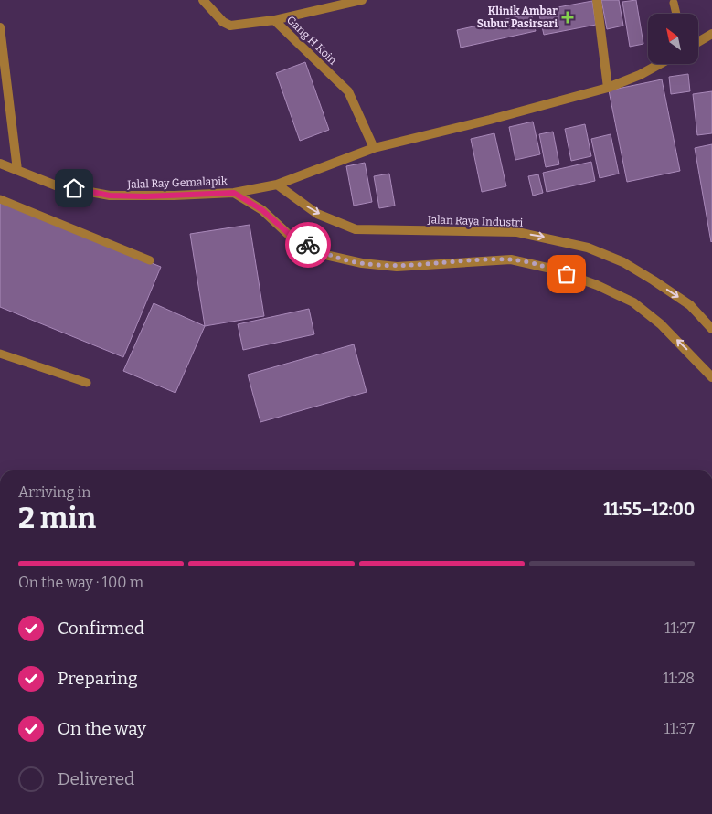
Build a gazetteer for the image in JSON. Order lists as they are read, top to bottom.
{
  "streets": {
    "street": ["Gang H Koin", "Jalal Ray Gemalapik", "Jalan Raya Industri"]
  },
  "crossings": [
    ["Gang H Koin", "Jalal Ray Gemalapik"],
    ["Jalal Ray Gemalapik", "Jalan Raya Industri"]
  ],
  "places": {
    "health": ["Klinik Ambar Subur Pasirsari"]
  },
  "north": "top left",
  "page": {
    "heading": ["2 min", "Arriving in", "11:55–12:00"],
    "bar": "On the way · 100 m",
    "list": [
      ["Confirmed", "11:27"],
      ["Preparing", "11:28"],
      ["On the way", "11:37"],
      "Delivered"
    ]
  }
}
